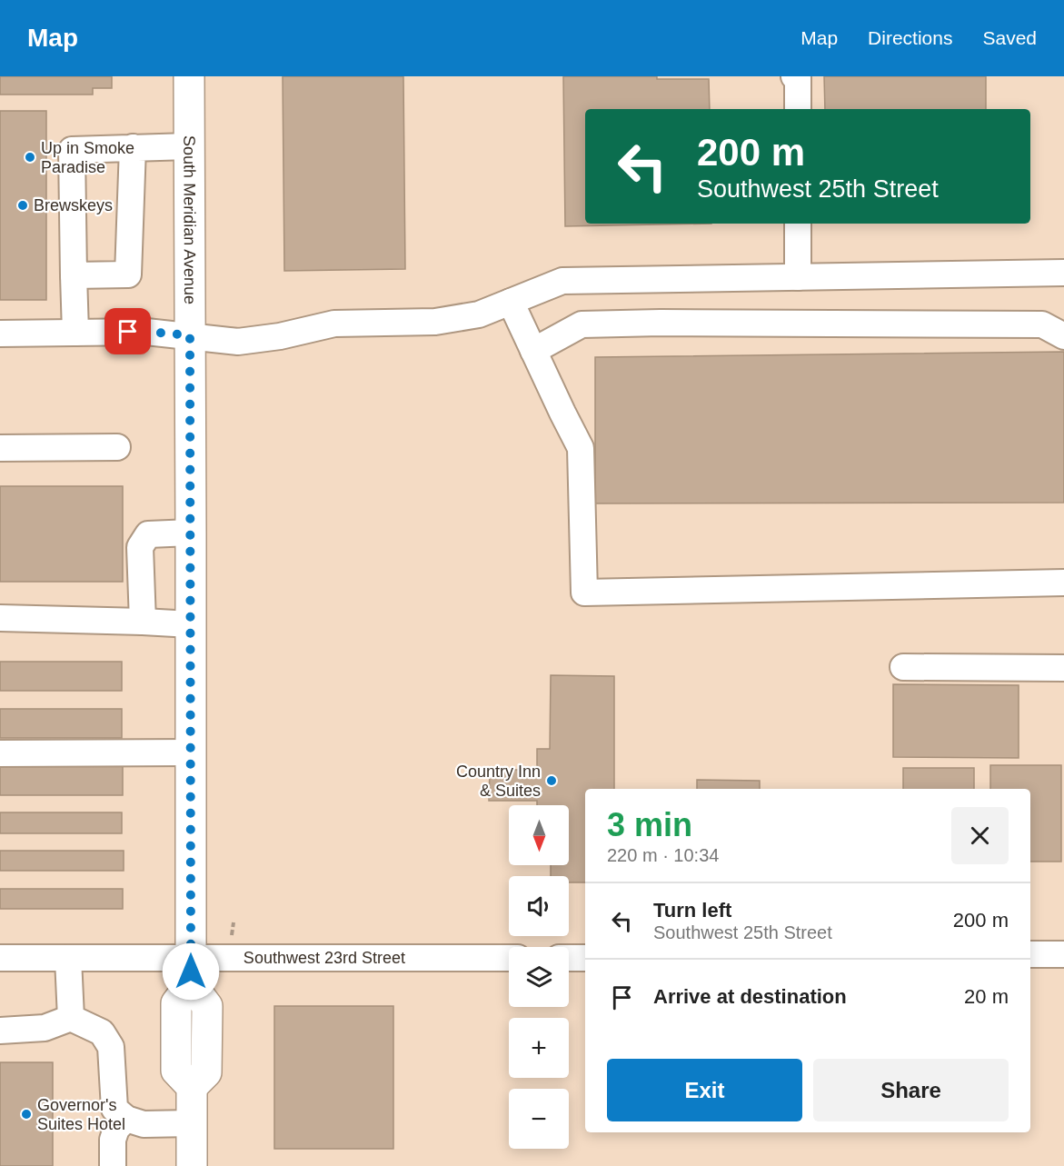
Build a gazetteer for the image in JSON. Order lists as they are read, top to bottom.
{
  "streets": {
    "main road": ["South Meridian Avenue"],
    "street": ["Southwest 23rd Street"]
  },
  "crossings": [
    ["South Meridian Avenue", "Southwest 23rd Street"]
  ],
  "places": [
    "Up in Smoke Paradise",
    "Brewskeys",
    "Country Inn & Suites",
    "Governor's Suites Hotel"
  ],
  "north": "bottom",
  "page": {
    "header": "Map",
    "nav": ["Map", "Directions", "Saved"],
    "turn": ["200 m", "Southwest 25th Street"],
    "heading": ["3 min", "220 m · 10:34"],
    "map_buttons": ["+", "−"],
    "list": [
      {
        "name": "Turn left",
        "note": "Southwest 25th Street",
        "value": "200 m"
      },
      {
        "name": "Arrive at destination",
        "value": "20 m"
      }
    ],
    "buttons": ["Exit", "Share"]
  }
}
